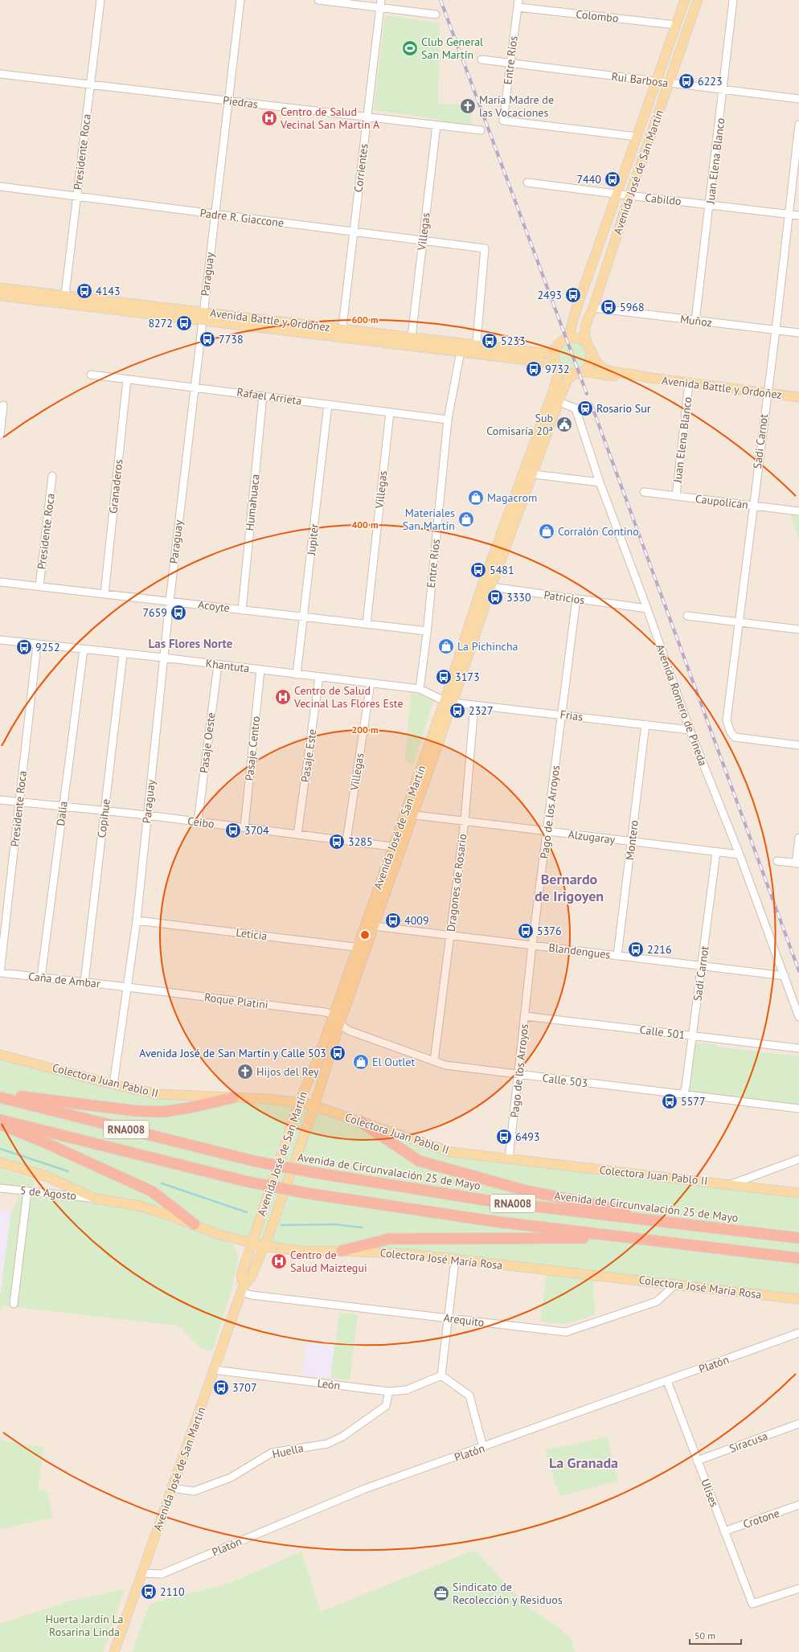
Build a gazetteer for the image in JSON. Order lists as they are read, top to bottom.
{
  "streets": {
    "highway": ["RNA008", "Avenida de Circunvalación 25 de Mayo"],
    "main road": [
      "Avenida José de San Martín",
      "Avenida Battle y Ordoñez",
      "Colectora Juan Pablo II",
      "Colectora José María Rosa"
    ],
    "street": [
      "Colombo",
      "Entre Ríos",
      "Rui Barbosa",
      "Piedras",
      "Presidente Roca",
      "Juan Elena Blanco",
      "Corrientes",
      "Cabildo",
      "Padre R. Giaccone",
      "Villegas",
      "Paraguay",
      "Muñoz",
      "Rafael Arrieta",
      "Sadi Carnot",
      "Granaderos",
      "Caupolicán",
      "Humahuaca",
      "Jupiter",
      "Patricios",
      "Acoyte",
      "Khantuta",
      "Avenida Romero de Pineda",
      "Frias",
      "Pasaje Oeste",
      "Pasaje Centro",
      "Pasaje Este",
      "Pago de los Arroyos",
      "Dalia",
      "Copihue",
      "Ceibo",
      "Alzugaray",
      "Montero",
      "Dragones de Rosario",
      "Leticia",
      "Blandengues",
      "Caña de Ambar",
      "Roque Platini",
      "Calle 501",
      "Calle 503",
      "5 de Agosto",
      "Arequito",
      "Platón",
      "León",
      "Siracusa",
      "Huella",
      "Ulises",
      "Crotone"
    ]
  },
  "crossings": [
    ["Colombo", "Entre Ríos"],
    ["Colombo", "Avenida José de San Martín"],
    ["Entre Ríos", "Rui Barbosa"],
    ["Entre Ríos", "Avenida José de San Martín"],
    ["Entre Ríos", "Avenida Battle y Ordoñez"],
    ["Entre Ríos", "Rafael Arrieta"],
    ["Entre Ríos", "Acoyte"],
    ["Entre Ríos", "Khantuta"],
    ["Rui Barbosa", "Juan Elena Blanco"],
    ["Rui Barbosa", "Avenida José de San Martín"],
    ["Piedras", "Presidente Roca"],
    ["Piedras", "Corrientes"],
    ["Piedras", "Villegas"],
    ["Piedras", "Paraguay"],
    ["Presidente Roca", "Padre R. Giaccone"],
    ["Presidente Roca", "Avenida Battle y Ordoñez"],
    ["Presidente Roca", "Acoyte"],
    ["Presidente Roca", "Khantuta"],
    ["Presidente Roca", "Ceibo"],
    ["Presidente Roca", "Caña de Ambar"],
    ["Juan Elena Blanco", "Cabildo"],
    ["Juan Elena Blanco", "Avenida Battle y Ordoñez"],
    ["Juan Elena Blanco", "Muñoz"],
    ["Juan Elena Blanco", "Caupolicán"],
    ["Corrientes", "Padre R. Giaccone"],
    ["Corrientes", "Avenida Battle y Ordoñez"],
    ["Avenida José de San Martín", "Cabildo"],
    ["Avenida José de San Martín", "Avenida Battle y Ordoñez"],
    ["Avenida José de San Martín", "Muñoz"],
    ["Avenida José de San Martín", "Patricios"],
    ["Avenida José de San Martín", "Khantuta"],
    ["Avenida José de San Martín", "Avenida Romero de Pineda"],
    ["Avenida José de San Martín", "Frias"],
    ["Avenida José de San Martín", "Ceibo"],
    ["Avenida José de San Martín", "Alzugaray"],
    ["Avenida José de San Martín", "Leticia"],
    ["Avenida José de San Martín", "Blandengues"],
    ["Avenida José de San Martín", "Roque Platini"],
    ["Avenida José de San Martín", "Colectora Juan Pablo II"],
    ["Avenida José de San Martín", "Calle 503"],
    ["Avenida José de San Martín", "Colectora José María Rosa"],
    ["Avenida José de San Martín", "Arequito"],
    ["Avenida José de San Martín", "Platón"],
    ["Avenida José de San Martín", "León"],
    ["Avenida José de San Martín", "Huella"],
    ["Cabildo", "Sadi Carnot"],
    ["Padre R. Giaccone", "Villegas"],
    ["Padre R. Giaccone", "Paraguay"],
    ["Padre R. Giaccone", "Avenida Battle y Ordoñez"],
    ["Villegas", "Avenida Battle y Ordoñez"],
    ["Villegas", "Rafael Arrieta"],
    ["Villegas", "Acoyte"],
    ["Villegas", "Khantuta"],
    ["Villegas", "Ceibo"],
    ["Paraguay", "Avenida Battle y Ordoñez"],
    ["Paraguay", "Rafael Arrieta"],
    ["Paraguay", "Acoyte"],
    ["Paraguay", "Khantuta"],
    ["Paraguay", "Ceibo"],
    ["Paraguay", "Leticia"],
    ["Paraguay", "Caña de Ambar"],
    ["Paraguay", "Roque Platini"],
    ["Paraguay", "Colectora Juan Pablo II"],
    ["Avenida Battle y Ordoñez", "Sadi Carnot"],
    ["Muñoz", "Sadi Carnot"],
    ["Rafael Arrieta", "Granaderos"],
    ["Rafael Arrieta", "Humahuaca"],
    ["Rafael Arrieta", "Jupiter"],
    ["Sadi Carnot", "Caupolicán"],
    ["Sadi Carnot", "Alzugaray"],
    ["Sadi Carnot", "Blandengues"],
    ["Sadi Carnot", "Calle 501"],
    ["Sadi Carnot", "Calle 503"],
    ["Granaderos", "Acoyte"],
    ["Humahuaca", "Acoyte"],
    ["Jupiter", "Acoyte"],
    ["Jupiter", "Khantuta"],
    ["Patricios", "Avenida Romero de Pineda"],
    ["Patricios", "Pago de los Arroyos"],
    ["Khantuta", "Frias"],
    ["Khantuta", "Pasaje Oeste"],
    ["Khantuta", "Pasaje Centro"],
    ["Khantuta", "Pasaje Este"],
    ["Khantuta", "Dalia"],
    ["Khantuta", "Copihue"],
    ["Avenida Romero de Pineda", "Frias"],
    ["Avenida Romero de Pineda", "Alzugaray"],
    ["Avenida Romero de Pineda", "Blandengues"],
    ["Frias", "Pago de los Arroyos"],
    ["Frias", "Montero"],
    ["Frias", "Dragones de Rosario"],
    ["Pasaje Oeste", "Ceibo"],
    ["Pasaje Centro", "Ceibo"],
    ["Pasaje Este", "Ceibo"],
    ["Pago de los Arroyos", "Alzugaray"],
    ["Pago de los Arroyos", "Blandengues"],
    ["Pago de los Arroyos", "Calle 501"],
    ["Pago de los Arroyos", "Colectora Juan Pablo II"],
    ["Pago de los Arroyos", "Calle 503"],
    ["Dalia", "Ceibo"],
    ["Dalia", "Caña de Ambar"],
    ["Copihue", "Ceibo"],
    ["Copihue", "Caña de Ambar"],
    ["Alzugaray", "Montero"],
    ["Alzugaray", "Dragones de Rosario"],
    ["Montero", "Blandengues"],
    ["Dragones de Rosario", "Blandengues"],
    ["Dragones de Rosario", "Calle 503"],
    ["Caña de Ambar", "Roque Platini"],
    ["Colectora Juan Pablo II", "RNA008"],
    ["RNA008", "Avenida de Circunvalación 25 de Mayo"],
    ["5 de Agosto", "Colectora José María Rosa"],
    ["Colectora José María Rosa", "Arequito"],
    ["Platón", "Ulises"],
    ["León", "Huella"],
    ["Siracusa", "Ulises"],
    ["Ulises", "Crotone"]
  ],
  "districts": ["Las Flores Norte", "Bernardo de Irigoyen", "La Granada"],
  "parks": ["Huerta Jardín La Rosarina Linda"],
  "places": {
    "sports": ["Club General San Martín"],
    "bus stop": [
      "6223",
      "7440",
      "4143",
      "2493",
      "5968",
      "8272",
      "7738",
      "5233",
      "9732",
      "5481",
      "3330",
      "7659",
      "9252",
      "3173",
      "2327",
      "3704",
      "3285",
      "4009",
      "5376",
      "2216",
      "Avenida José de San Martín y Calle 503",
      "5577",
      "6493",
      "3707",
      "2110"
    ],
    "church": ["María Madre de las Vocaciones", "Hijos del Rey"],
    "hospital": ["Centro de Salud Vecinal San Martín A", "Centro de Salud Vecinal Las Flores Este", "Centro de Salud Maiztegui"],
    "station": ["Rosario Sur"],
    "public building": ["Sub Comisaría 20ª"],
    "shop": [
      "Magacrom",
      "Materiales San Martín",
      "Corralón Contino",
      "La Pichincha",
      "El Outlet"
    ],
    "office": ["Sindicato de Recolección y Residuos"]
  },
  "scale_bar": "50 m",
  "rings": ["600 m", "400 m", "200 m"]
}
